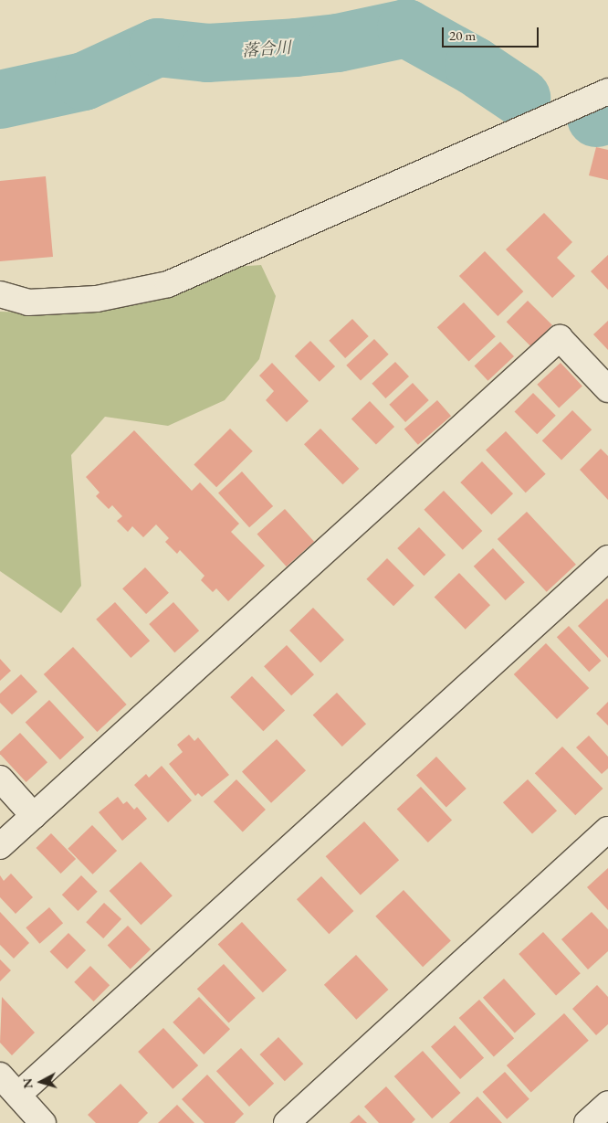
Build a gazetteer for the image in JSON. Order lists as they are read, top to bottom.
{
  "water": ["落合川"],
  "scale_bar": "20 m",
  "north": "left"
}
